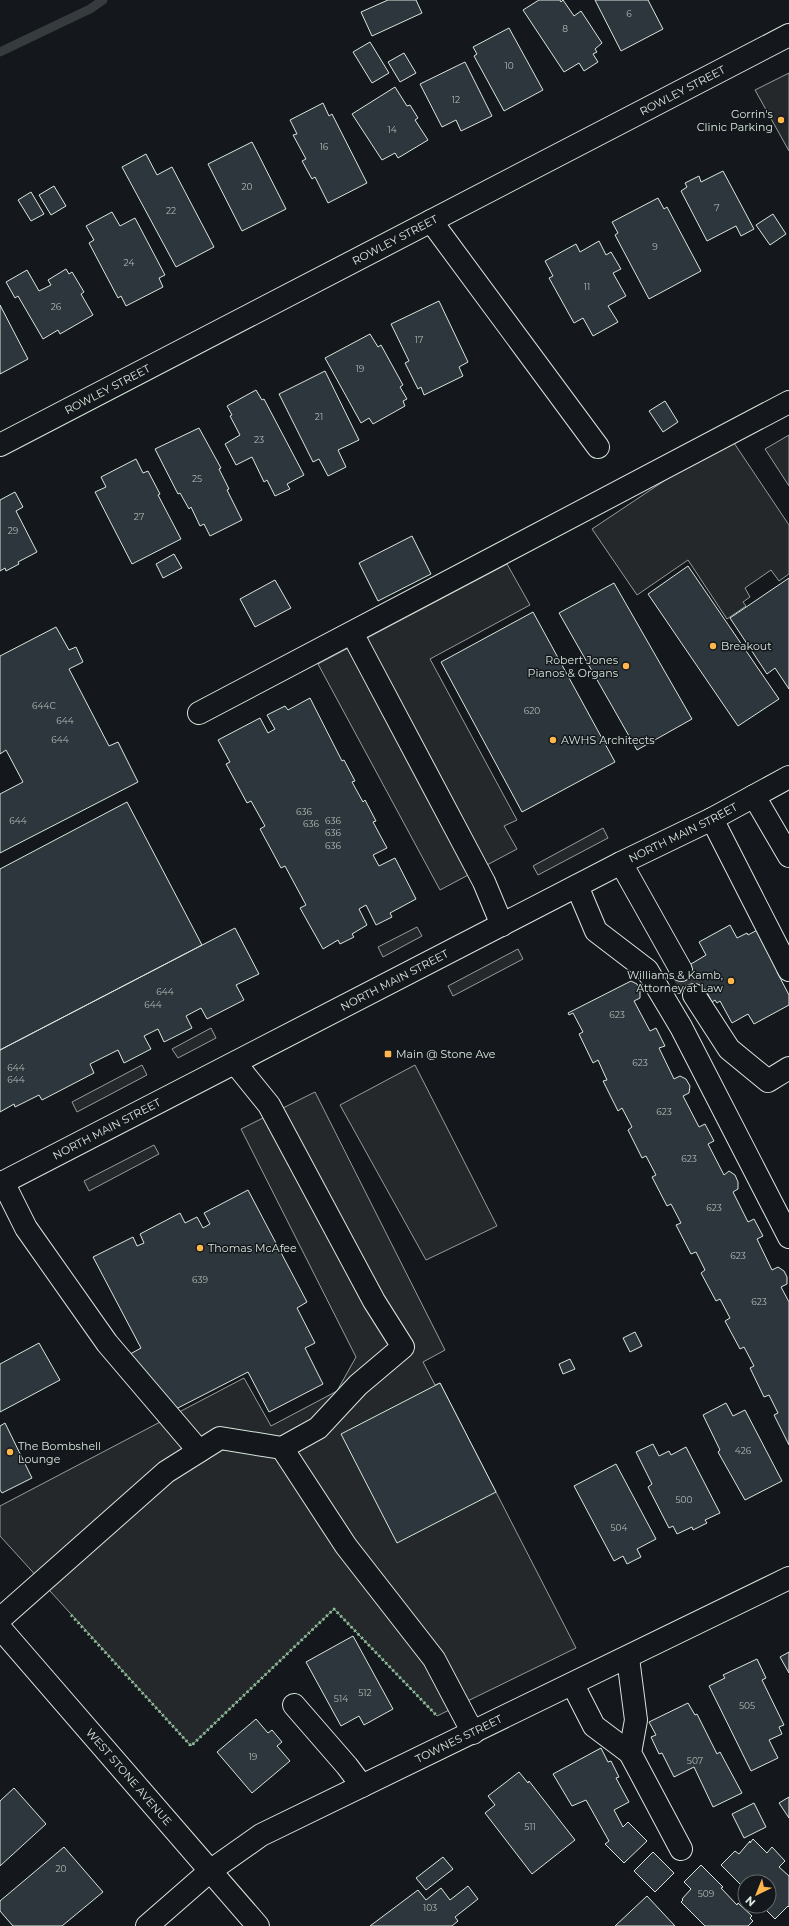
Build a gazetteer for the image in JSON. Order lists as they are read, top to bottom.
{
  "streets": {
    "main road": [
      "ROWLEY STREET",
      "NORTH MAIN STREET",
      "TOWNES STREET",
      "WEST STONE AVENUE"
    ]
  },
  "crossings": [
    ["TOWNES STREET", "WEST STONE AVENUE"]
  ],
  "places": {
    "other": [
      "Gorrin's Clinic Parking",
      "Breakout",
      "Robert Jones Pianos & Organs",
      "AWHS Architects",
      "Williams & Kamb, Attorney at Law",
      "Thomas McAfee",
      "The Bombshell Lounge"
    ],
    "transit": ["Main @ Stone Ave"]
  },
  "house_numbers": [
    "6",
    "8",
    "10",
    "12",
    "14",
    "16",
    "20",
    "7",
    "22",
    "9",
    "24",
    "11",
    "26",
    "17",
    "19",
    "21",
    "23",
    "25",
    "27",
    "29",
    "644C",
    "620",
    "644",
    "644",
    "636",
    "644",
    "636",
    "636",
    "636",
    "636",
    "644",
    "644",
    "623",
    "623",
    "644",
    "644",
    "623",
    "623",
    "623",
    "623",
    "639",
    "623",
    "426",
    "500",
    "504",
    "512",
    "514",
    "505",
    "19",
    "507",
    "511",
    "20",
    "509",
    "103"
  ],
  "north": "bottom left"
}
